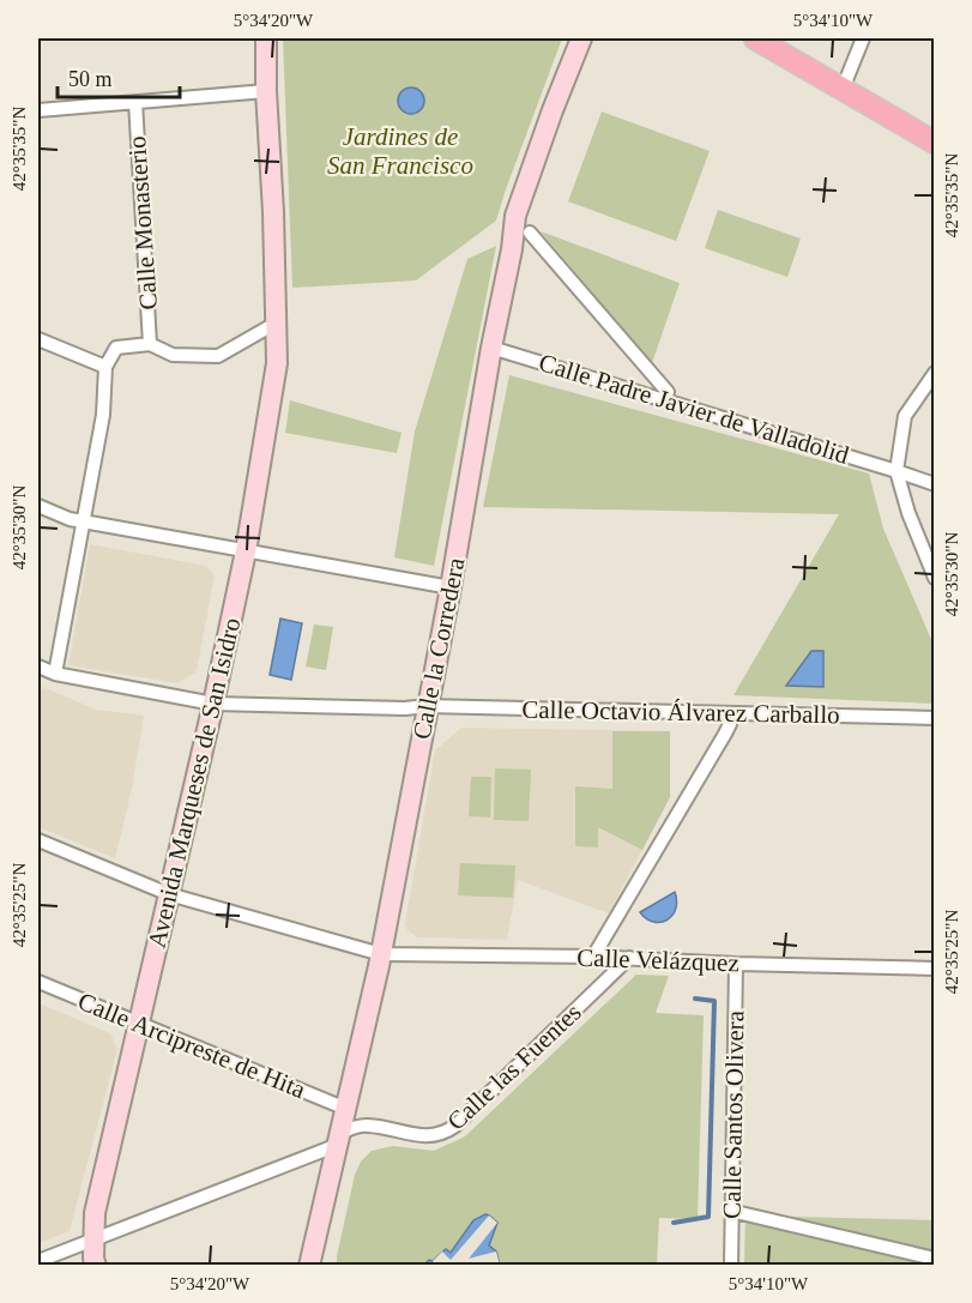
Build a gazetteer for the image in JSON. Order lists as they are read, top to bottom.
{
  "streets": {
    "main road": ["Calle la Corredera", "Avenida Marqueses de San Isidro"],
    "street": [
      "Calle Monasterio",
      "Calle Padre Javier de Valladolid",
      "Calle Octavio Álvarez Carballo",
      "Calle Velázquez",
      "Calle Arcipreste de Hita",
      "Calle las Fuentes",
      "Calle Santos Olivera"
    ]
  },
  "crossings": [
    ["Calle Padre Javier de Valladolid", "Calle la Corredera"],
    ["Calle la Corredera", "Calle Octavio Álvarez Carballo"],
    ["Calle la Corredera", "Calle Velázquez"],
    ["Calle la Corredera", "Calle Arcipreste de Hita"],
    ["Calle la Corredera", "Calle las Fuentes"],
    ["Calle Octavio Álvarez Carballo", "Avenida Marqueses de San Isidro"],
    ["Avenida Marqueses de San Isidro", "Calle Velázquez"],
    ["Avenida Marqueses de San Isidro", "Calle Arcipreste de Hita"],
    ["Calle Velázquez", "Calle las Fuentes"],
    ["Calle Velázquez", "Calle Santos Olivera"]
  ],
  "parks": ["Jardines de San Francisco"],
  "scale_bar": "50 m",
  "coordinates": [
    "5°34'20\"W",
    "5°34'10\"W",
    "42°35'35\"N",
    "42°35'30\"N",
    "42°35'25\"N"
  ]
}
